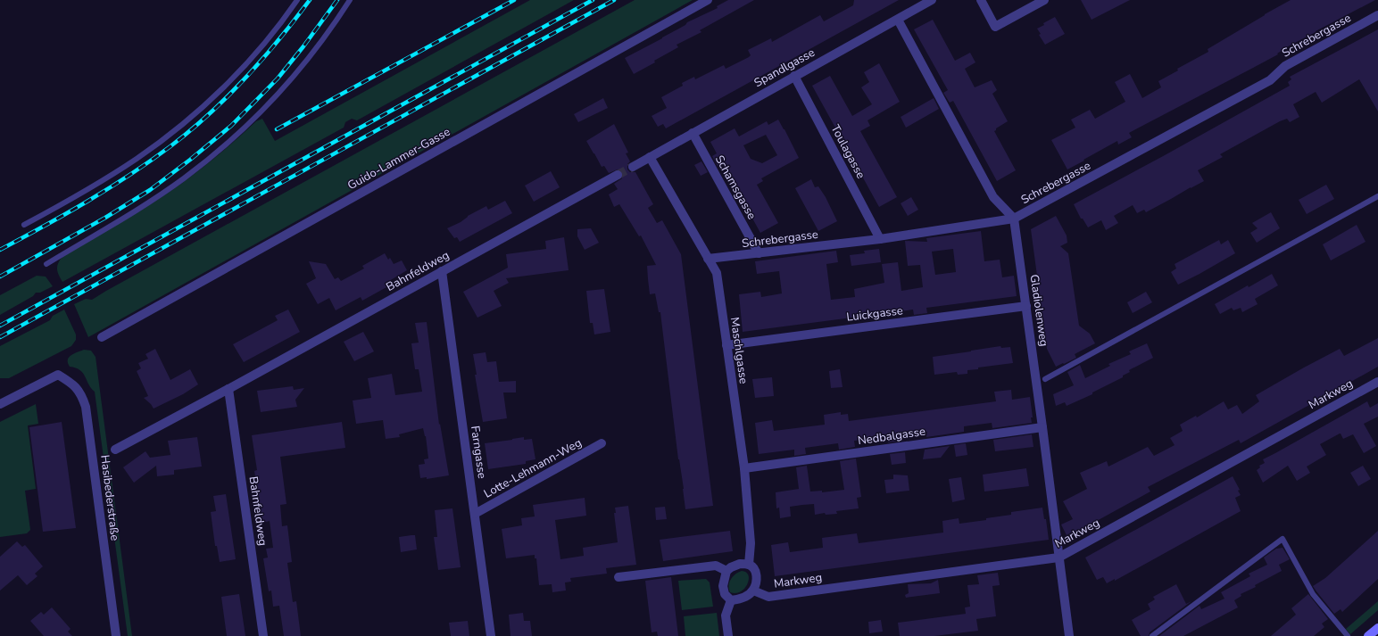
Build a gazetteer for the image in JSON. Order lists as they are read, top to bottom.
{
  "streets": {
    "street": [
      "Schrebergasse",
      "Spandlgasse",
      "Toulagasse",
      "Guido-Lammer-Gasse",
      "Schamsgasse",
      "Bahnfeldweg",
      "Gladiolenweg",
      "Luickgasse",
      "Maschlgasse",
      "Markweg",
      "Nedbalgasse",
      "Farngasse",
      "Lotte-Lehmann-Weg",
      "Hasibederstraße"
    ]
  },
  "crossings": [
    ["Schrebergasse", "Toulagasse"],
    ["Schrebergasse", "Schamsgasse"],
    ["Schrebergasse", "Gladiolenweg"],
    ["Schrebergasse", "Maschlgasse"],
    ["Spandlgasse", "Toulagasse"],
    ["Spandlgasse", "Schamsgasse"],
    ["Spandlgasse", "Maschlgasse"],
    ["Bahnfeldweg", "Farngasse"],
    ["Gladiolenweg", "Luickgasse"],
    ["Gladiolenweg", "Markweg"],
    ["Gladiolenweg", "Nedbalgasse"],
    ["Luickgasse", "Maschlgasse"],
    ["Maschlgasse", "Markweg"],
    ["Maschlgasse", "Nedbalgasse"],
    ["Farngasse", "Lotte-Lehmann-Weg"]
  ]
}
